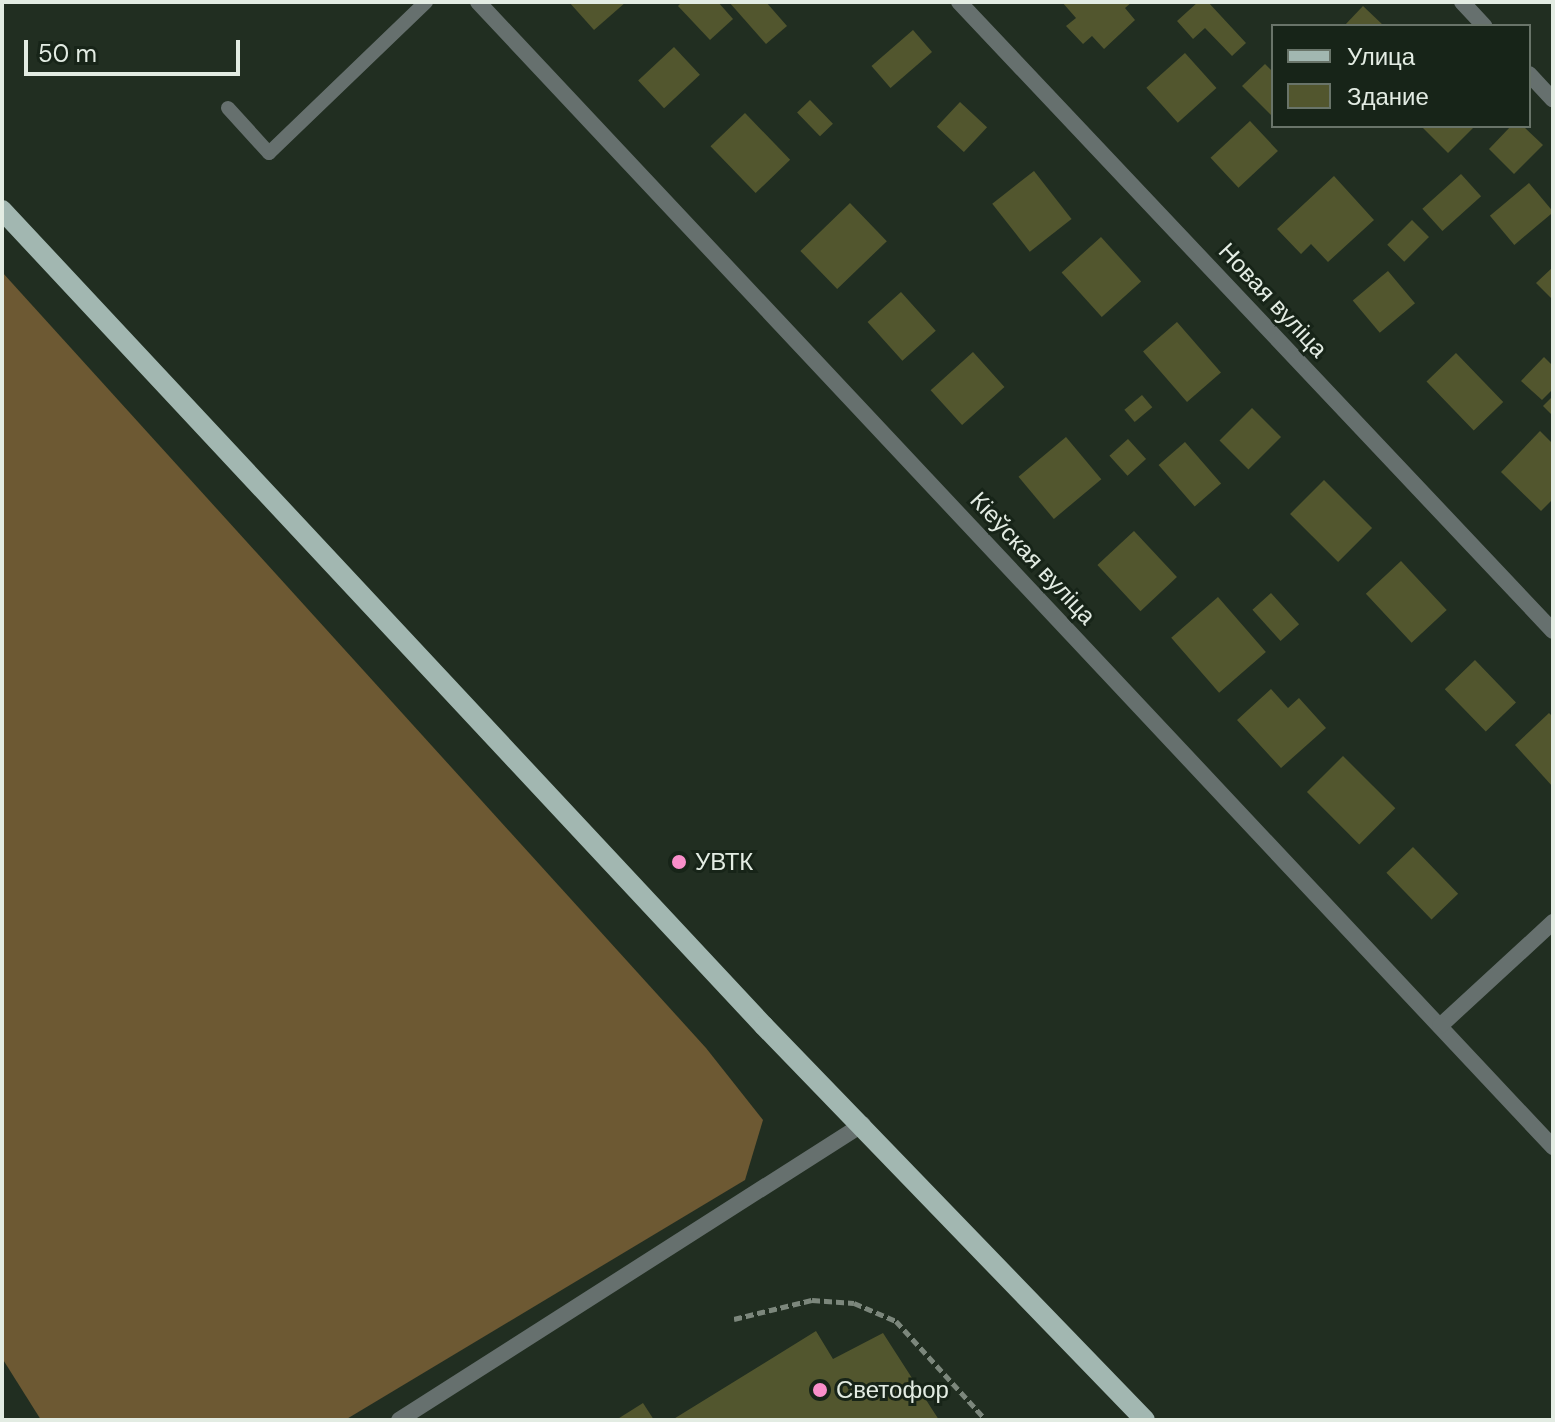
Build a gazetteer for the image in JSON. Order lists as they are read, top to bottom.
{
  "streets": {
    "street": ["Новая вуліца", "Кіеўская вуліца"]
  },
  "places": ["УВТК", "Светофор"],
  "legend": ["Улица", "Здание"],
  "scale_bar": "50 m"
}
